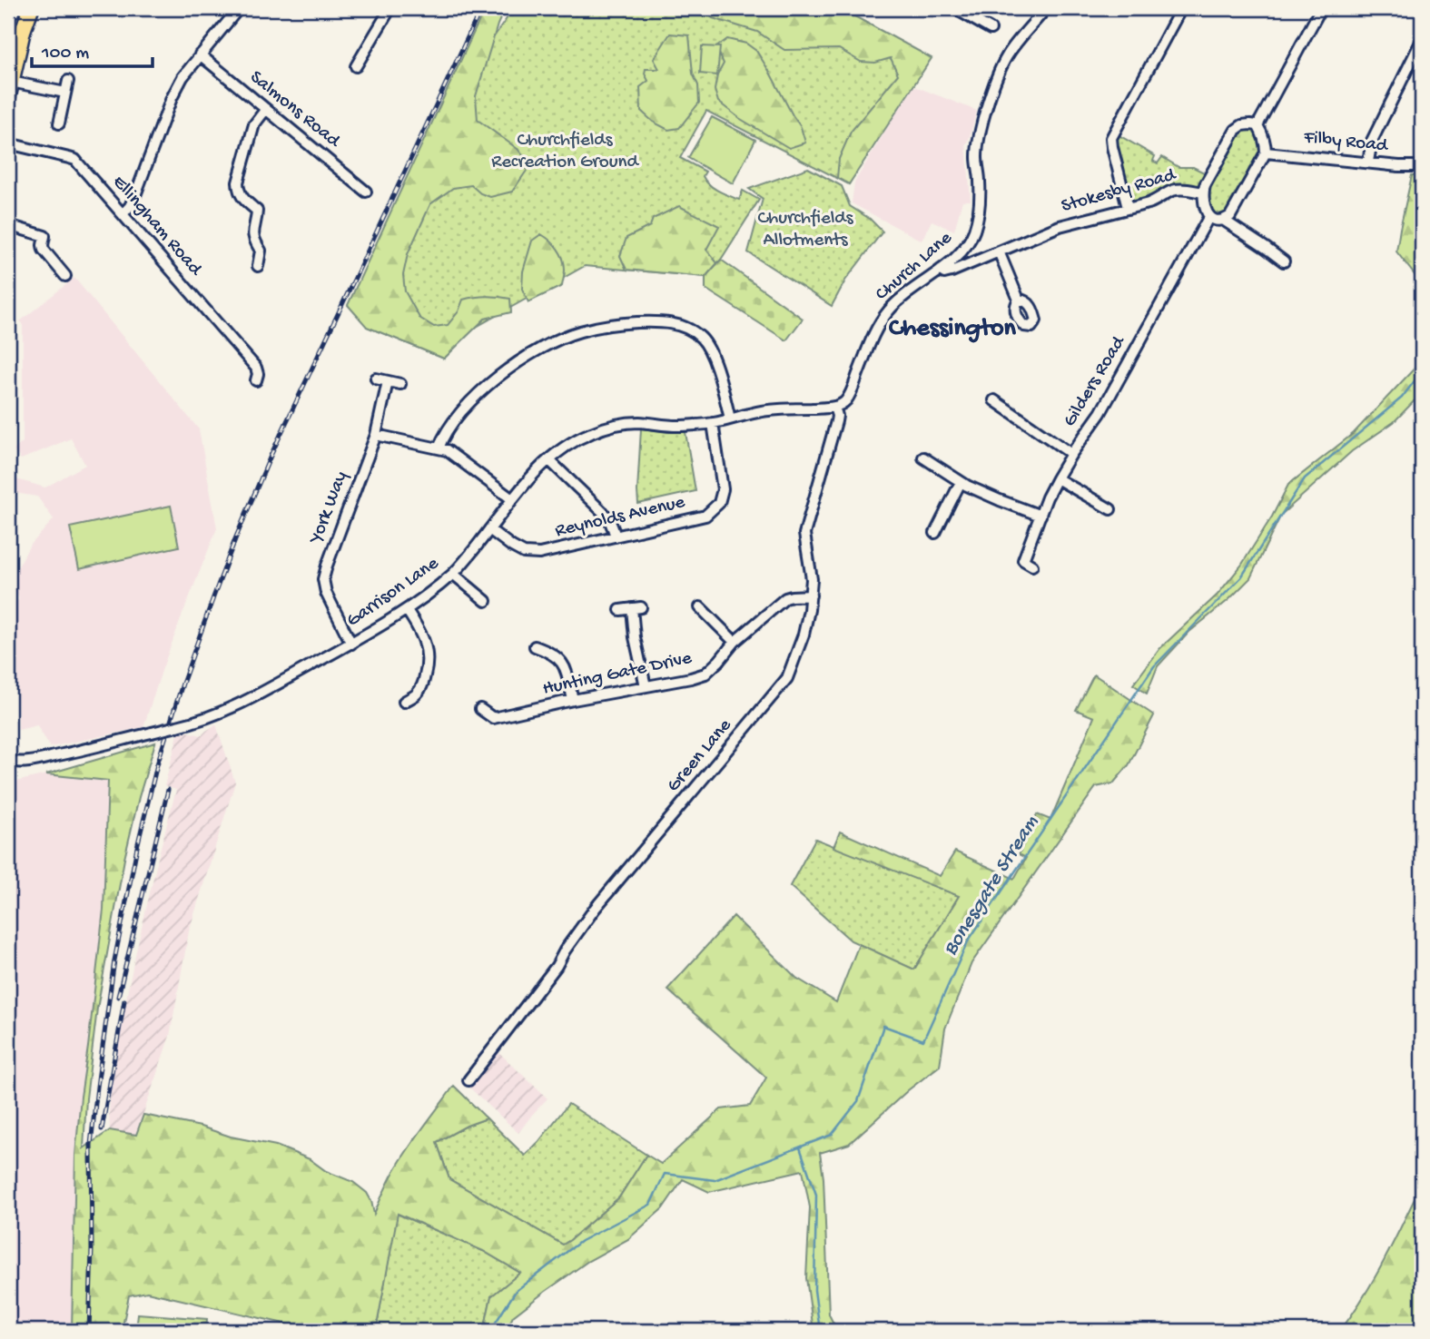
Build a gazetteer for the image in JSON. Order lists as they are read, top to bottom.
{
  "streets": {
    "street": [
      "Salmons Road",
      "Filby Road",
      "Stokesby Road",
      "Ellingham Road",
      "Church Lane",
      "Gilders Road",
      "York Way",
      "Reynolds Avenue",
      "Garrison Lane",
      "Hunting Gate Drive",
      "Green Lane"
    ]
  },
  "crossings": [
    ["Stokesby Road", "Church Lane"],
    ["Church Lane", "Garrison Lane"],
    ["Church Lane", "Green Lane"],
    ["York Way", "Garrison Lane"],
    ["Reynolds Avenue", "Garrison Lane"],
    ["Garrison Lane", "Green Lane"],
    ["Hunting Gate Drive", "Green Lane"]
  ],
  "districts": ["Chessington"],
  "water": ["Bonesgate Stream"],
  "parks": ["Churchfields Recreation Ground", "Churchfields Allotments"],
  "scale_bar": "100 m"
}
